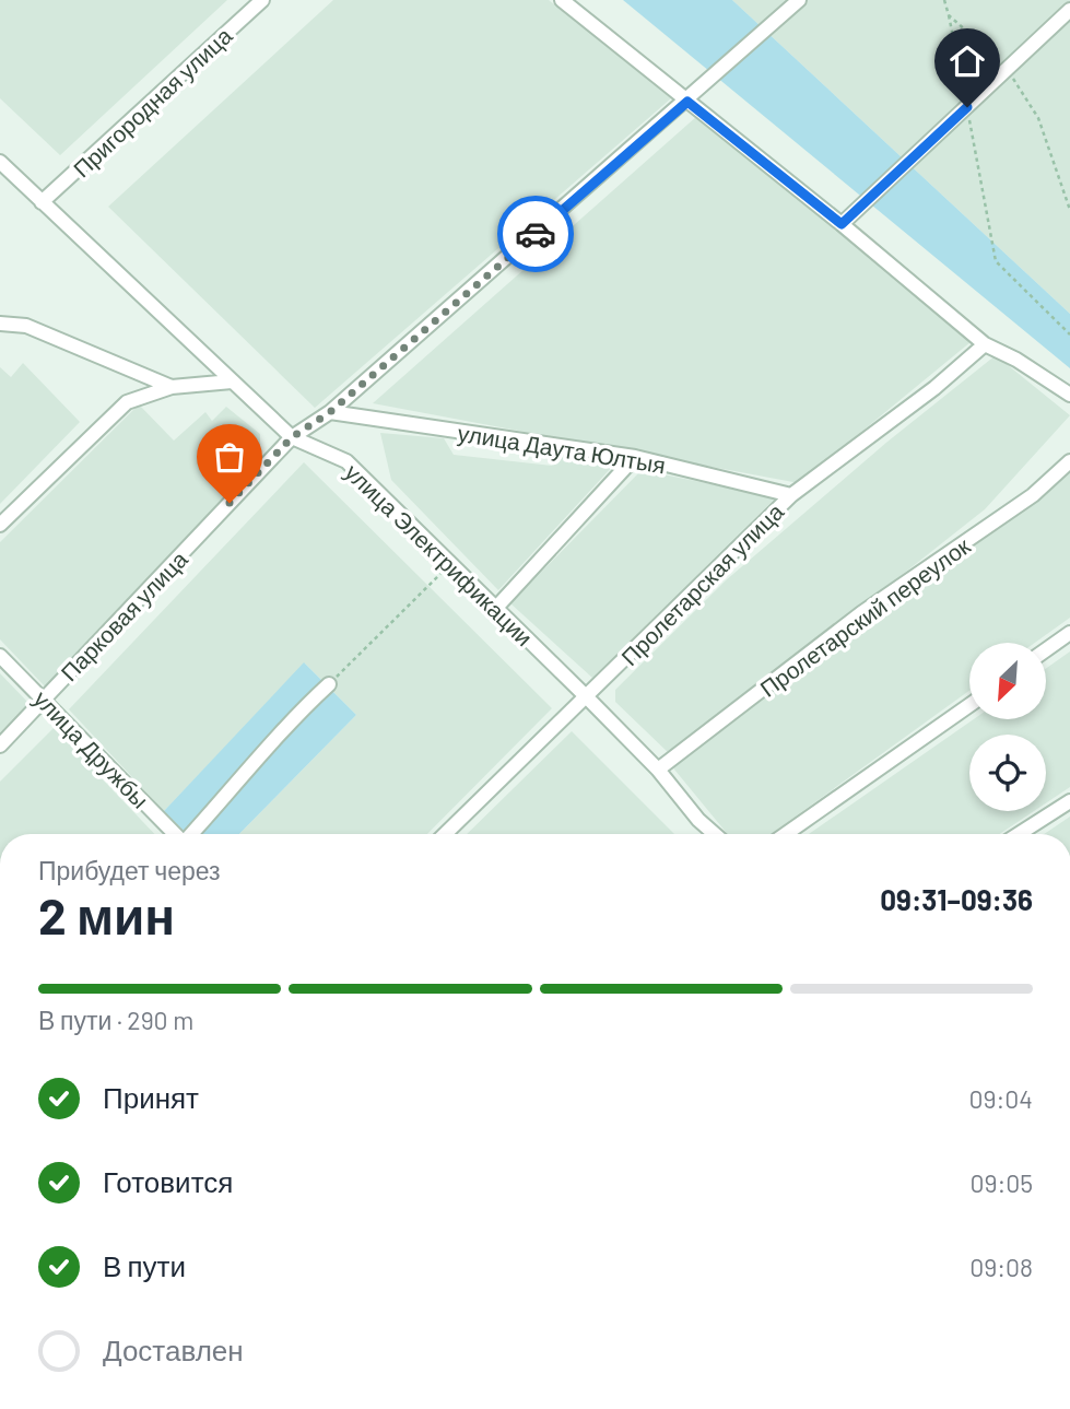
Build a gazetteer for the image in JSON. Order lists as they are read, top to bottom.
{
  "streets": {
    "street": [
      "Пригородная улица",
      "улица Даута Юлтыя",
      "улица Электрификации",
      "Пролетарская улица",
      "Парковая улица",
      "Пролетарский переулок",
      "улица Дружбы"
    ]
  },
  "crossings": [
    ["Пригородная улица", "улица Электрификации"],
    ["улица Даута Юлтыя", "Пролетарская улица"],
    ["улица Даута Юлтыя", "Парковая улица"],
    ["улица Электрификации", "Пролетарская улица"],
    ["улица Электрификации", "Парковая улица"],
    ["улица Электрификации", "Пролетарский переулок"],
    ["Парковая улица", "улица Дружбы"]
  ],
  "north": "bottom left",
  "page": {
    "heading": ["2 мин", "Прибудет через", "09:31–09:36"],
    "bar": "В пути · 290 m",
    "list": [
      ["Принят", "09:04"],
      ["Готовится", "09:05"],
      ["В пути", "09:08"],
      "Доставлен"
    ]
  }
}
